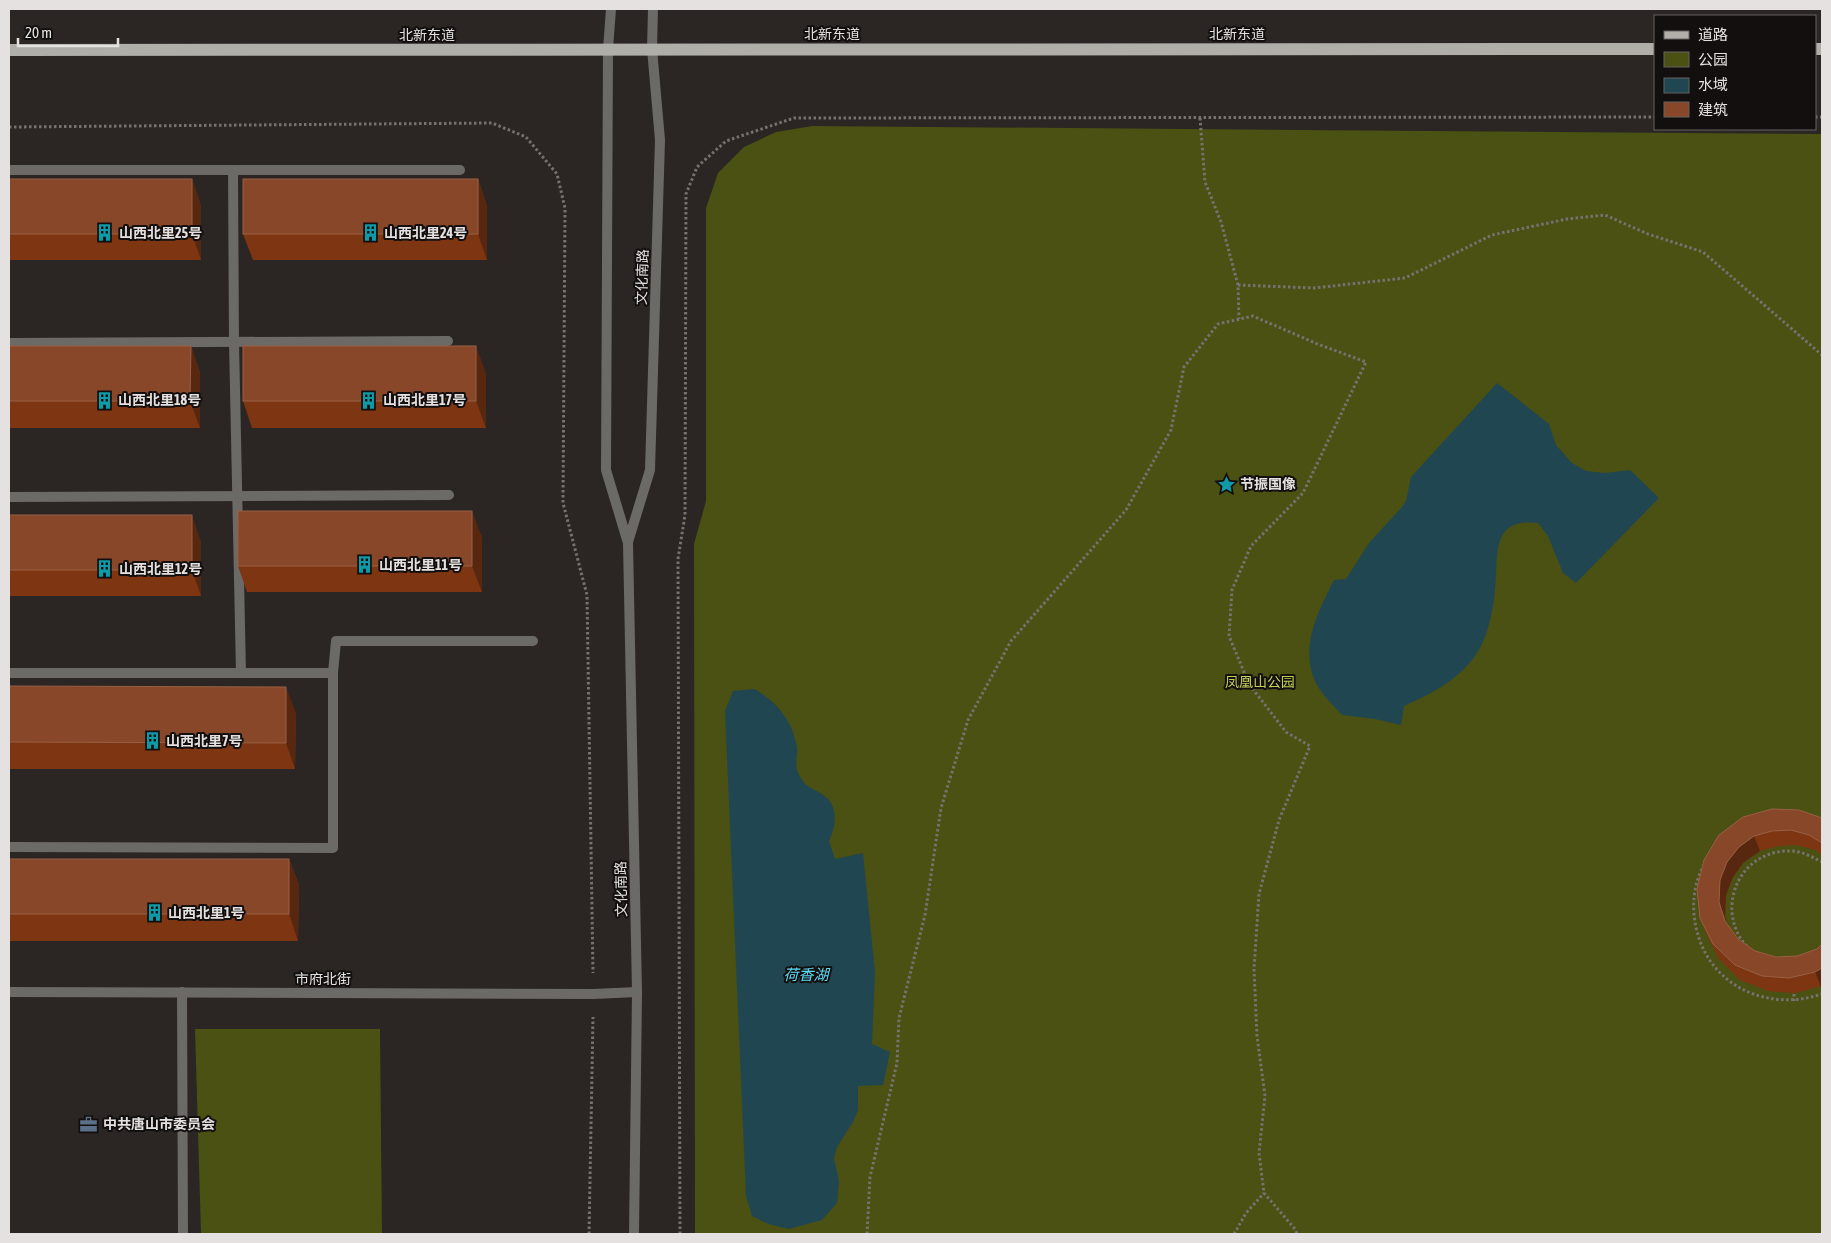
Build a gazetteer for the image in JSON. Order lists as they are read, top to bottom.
{
  "streets": {
    "main road": ["北新东道"],
    "street": ["文化南路", "市府北街"]
  },
  "crossings": [
    ["北新东道", "文化南路"],
    ["文化南路", "市府北街"]
  ],
  "water": ["荷香湖"],
  "parks": ["凤凰山公园"],
  "places": {
    "building": [
      "山西北里25号",
      "山西北里24号",
      "山西北里18号",
      "山西北里17号",
      "山西北里11号",
      "山西北里12号",
      "山西北里7号",
      "山西北里1号"
    ],
    "place": ["节振国像"],
    "office": ["中共唐山市委员会"]
  },
  "legend": [
    "道路",
    "公园",
    "水域",
    "建筑"
  ],
  "scale_bar": "20 m"
}
